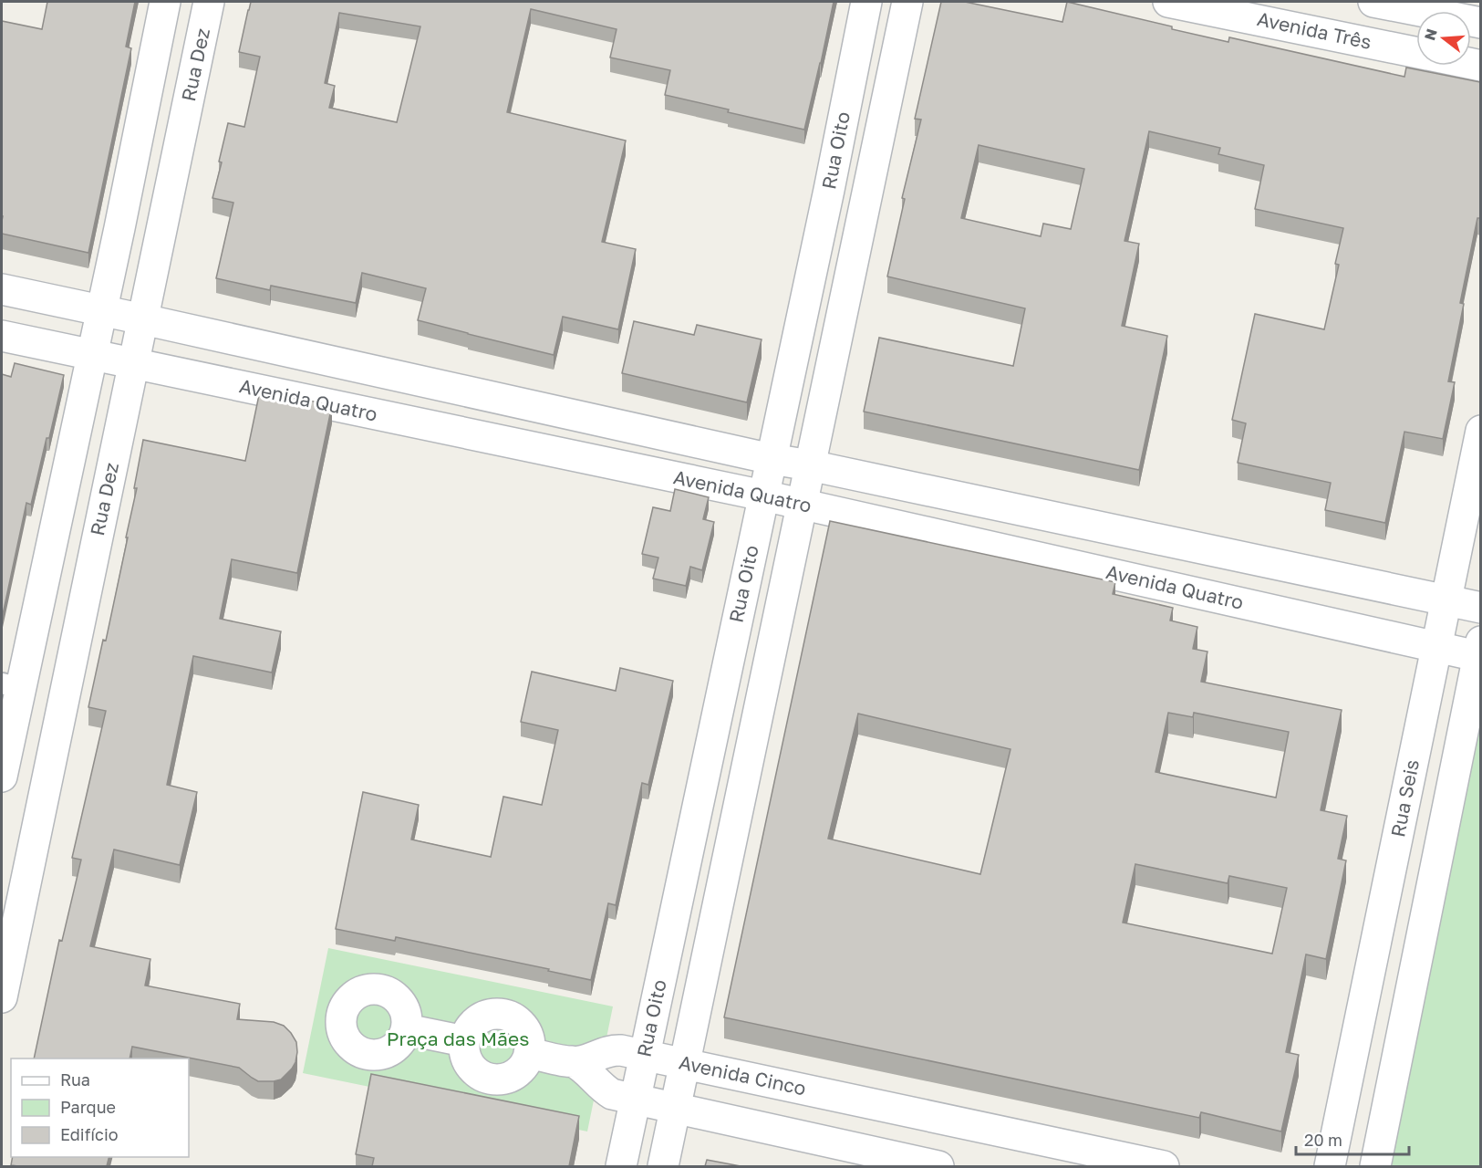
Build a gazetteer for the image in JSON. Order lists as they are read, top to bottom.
{
  "streets": {
    "street": [
      "Avenida Três",
      "Rua Dez",
      "Rua Oito",
      "Avenida Quatro",
      "Rua Seis",
      "Avenida Cinco"
    ]
  },
  "crossings": [
    ["Rua Dez", "Avenida Quatro"],
    ["Rua Oito", "Avenida Quatro"],
    ["Rua Oito", "Avenida Cinco"],
    ["Avenida Quatro", "Rua Seis"]
  ],
  "parks": ["Praça das Mães"],
  "legend": ["Rua", "Parque", "Edifício"],
  "scale_bar": "20 m",
  "north": "left"
}
